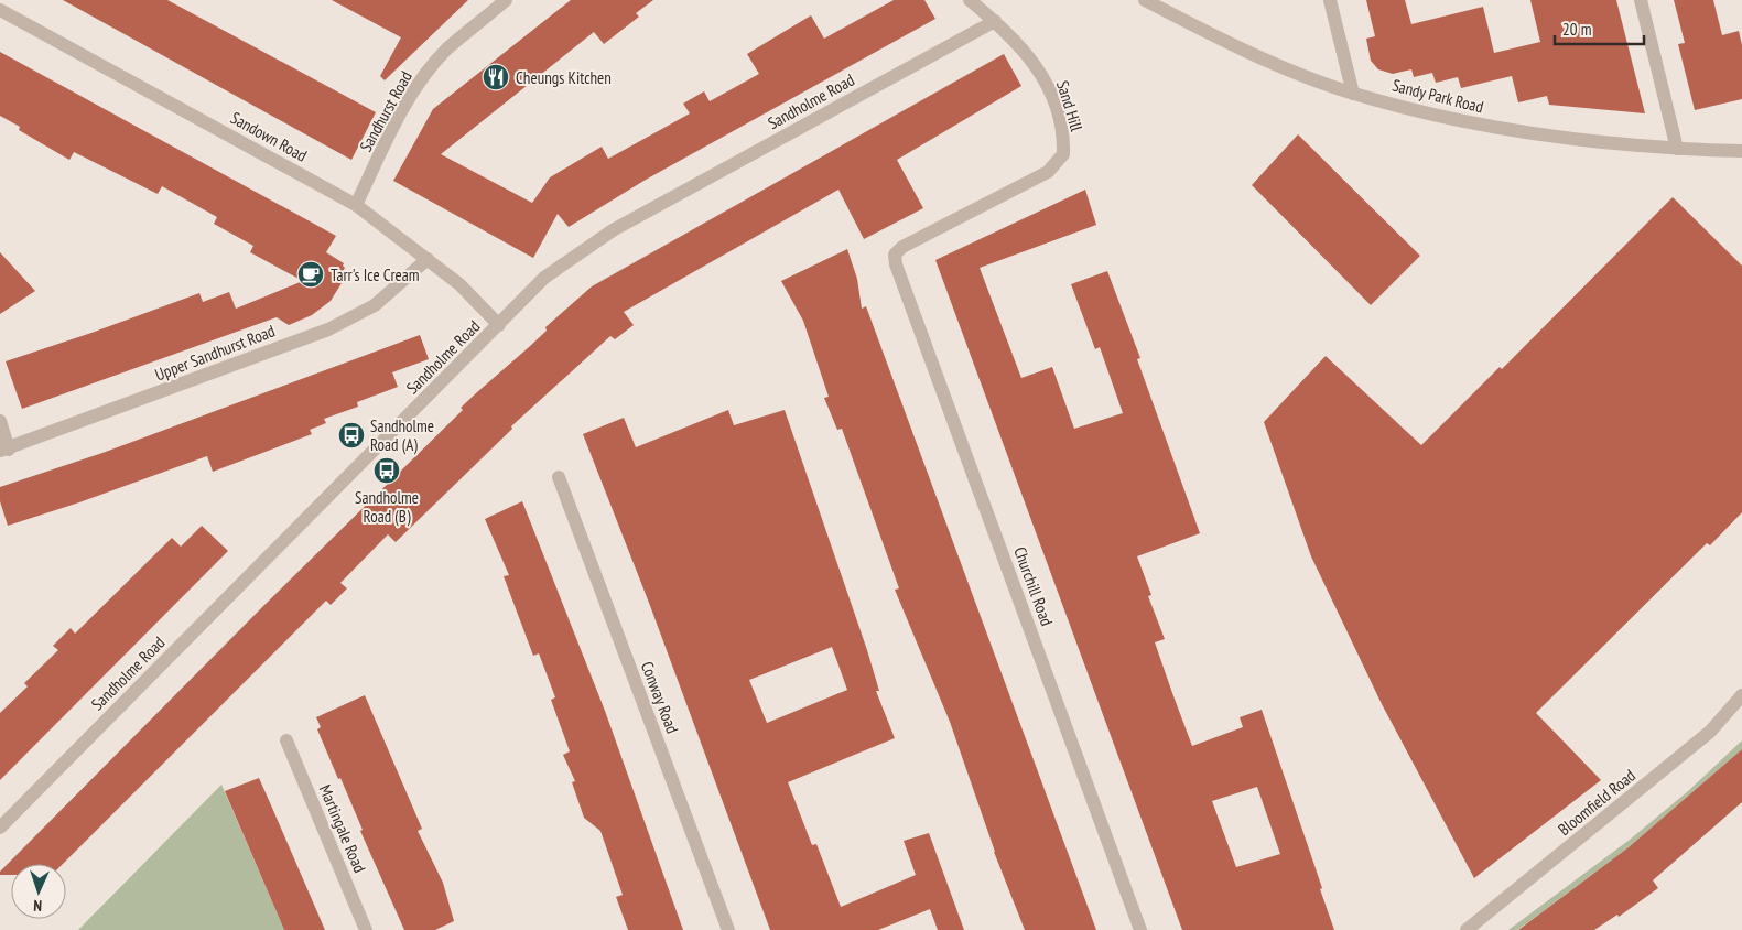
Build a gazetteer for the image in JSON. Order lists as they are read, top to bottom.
{
  "streets": {
    "street": [
      "Sandy Park Road",
      "Sandholme Road",
      "Sand Hill",
      "Sandhurst Road",
      "Sandown Road",
      "Upper Sandhurst Road",
      "Churchill Road",
      "Conway Road",
      "Bloomfield Road",
      "Martingale Road"
    ]
  },
  "crossings": [
    ["Sandholme Road", "Sand Hill"],
    ["Sandholme Road", "Sandown Road"],
    ["Sand Hill", "Churchill Road"],
    ["Sandhurst Road", "Sandown Road"],
    ["Sandown Road", "Upper Sandhurst Road"]
  ],
  "places": {
    "restaurant": ["Cheungs Kitchen"],
    "cafe": ["Tarr's Ice Cream"],
    "bus stop": ["Sandholme Road (A)", "Sandholme Road (B)"]
  },
  "scale_bar": "20 m",
  "north": "bottom"
}
